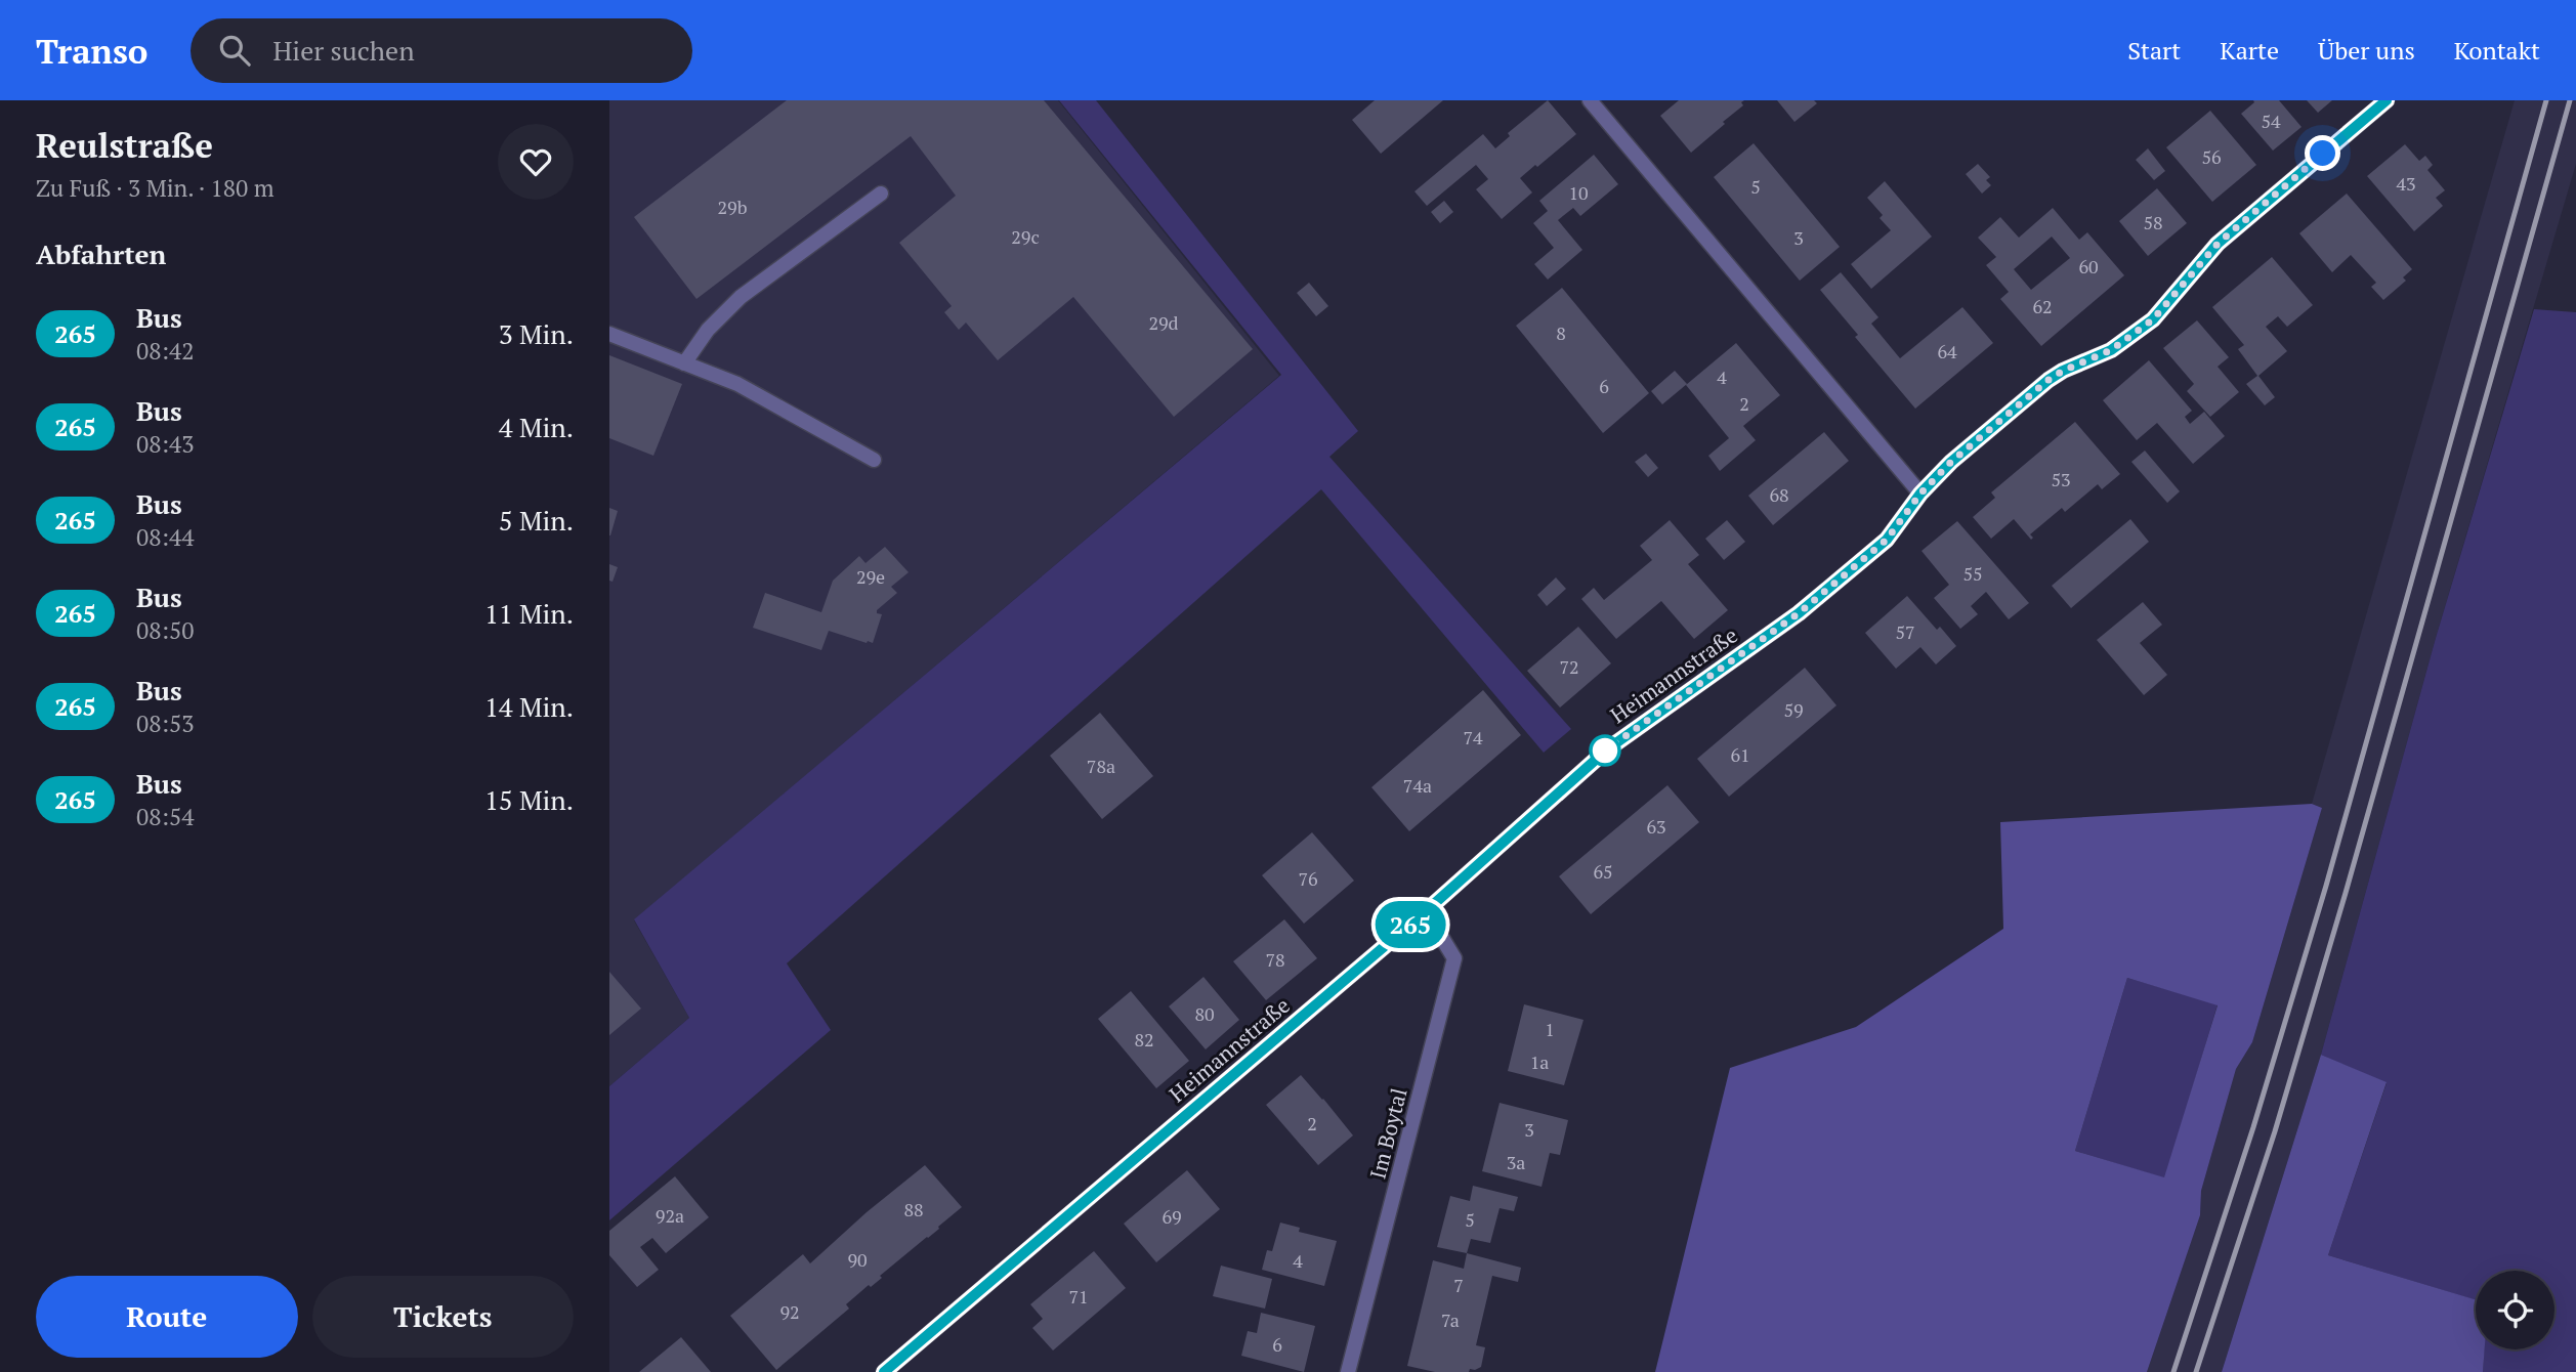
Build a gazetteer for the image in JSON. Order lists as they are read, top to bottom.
{
  "streets": {
    "street": ["Heimannstraße", "Im Boytal"]
  },
  "crossings": [
    ["Heimannstraße", "Im Boytal"]
  ],
  "lines": ["bus line 265"],
  "house_numbers": [
    "54",
    "56",
    "43",
    "5",
    "10",
    "29b",
    "58",
    "29c",
    "3",
    "60",
    "62",
    "29d",
    "8",
    "64",
    "4",
    "6",
    "2",
    "53",
    "68",
    "55",
    "29e",
    "57",
    "72",
    "59",
    "74",
    "61",
    "78a",
    "74a",
    "63",
    "65",
    "76",
    "78",
    "80",
    "1",
    "82",
    "1a",
    "2",
    "3",
    "3a",
    "88",
    "92a",
    "69",
    "5",
    "90",
    "4",
    "7",
    "71",
    "92",
    "7a",
    "6"
  ],
  "page": {
    "header": "Transo",
    "search": "Hier suchen",
    "nav": [
      "Start",
      "Karte",
      "Über uns",
      "Kontakt"
    ],
    "heading": [
      ["Reulstraße", "Zu Fuß · 3 Min. · 180 m"],
      "Abfahrten"
    ],
    "on_map": "265",
    "list": [
      {
        "mark": "265",
        "name": "Bus",
        "note": "08:42",
        "value": "3 Min."
      },
      {
        "mark": "265",
        "name": "Bus",
        "note": "08:43",
        "value": "4 Min."
      },
      {
        "mark": "265",
        "name": "Bus",
        "note": "08:44",
        "value": "5 Min."
      },
      {
        "mark": "265",
        "name": "Bus",
        "note": "08:50",
        "value": "11 Min."
      },
      {
        "mark": "265",
        "name": "Bus",
        "note": "08:53",
        "value": "14 Min."
      },
      {
        "mark": "265",
        "name": "Bus",
        "note": "08:54",
        "value": "15 Min."
      }
    ],
    "buttons": ["Route", "Tickets"]
  }
}
